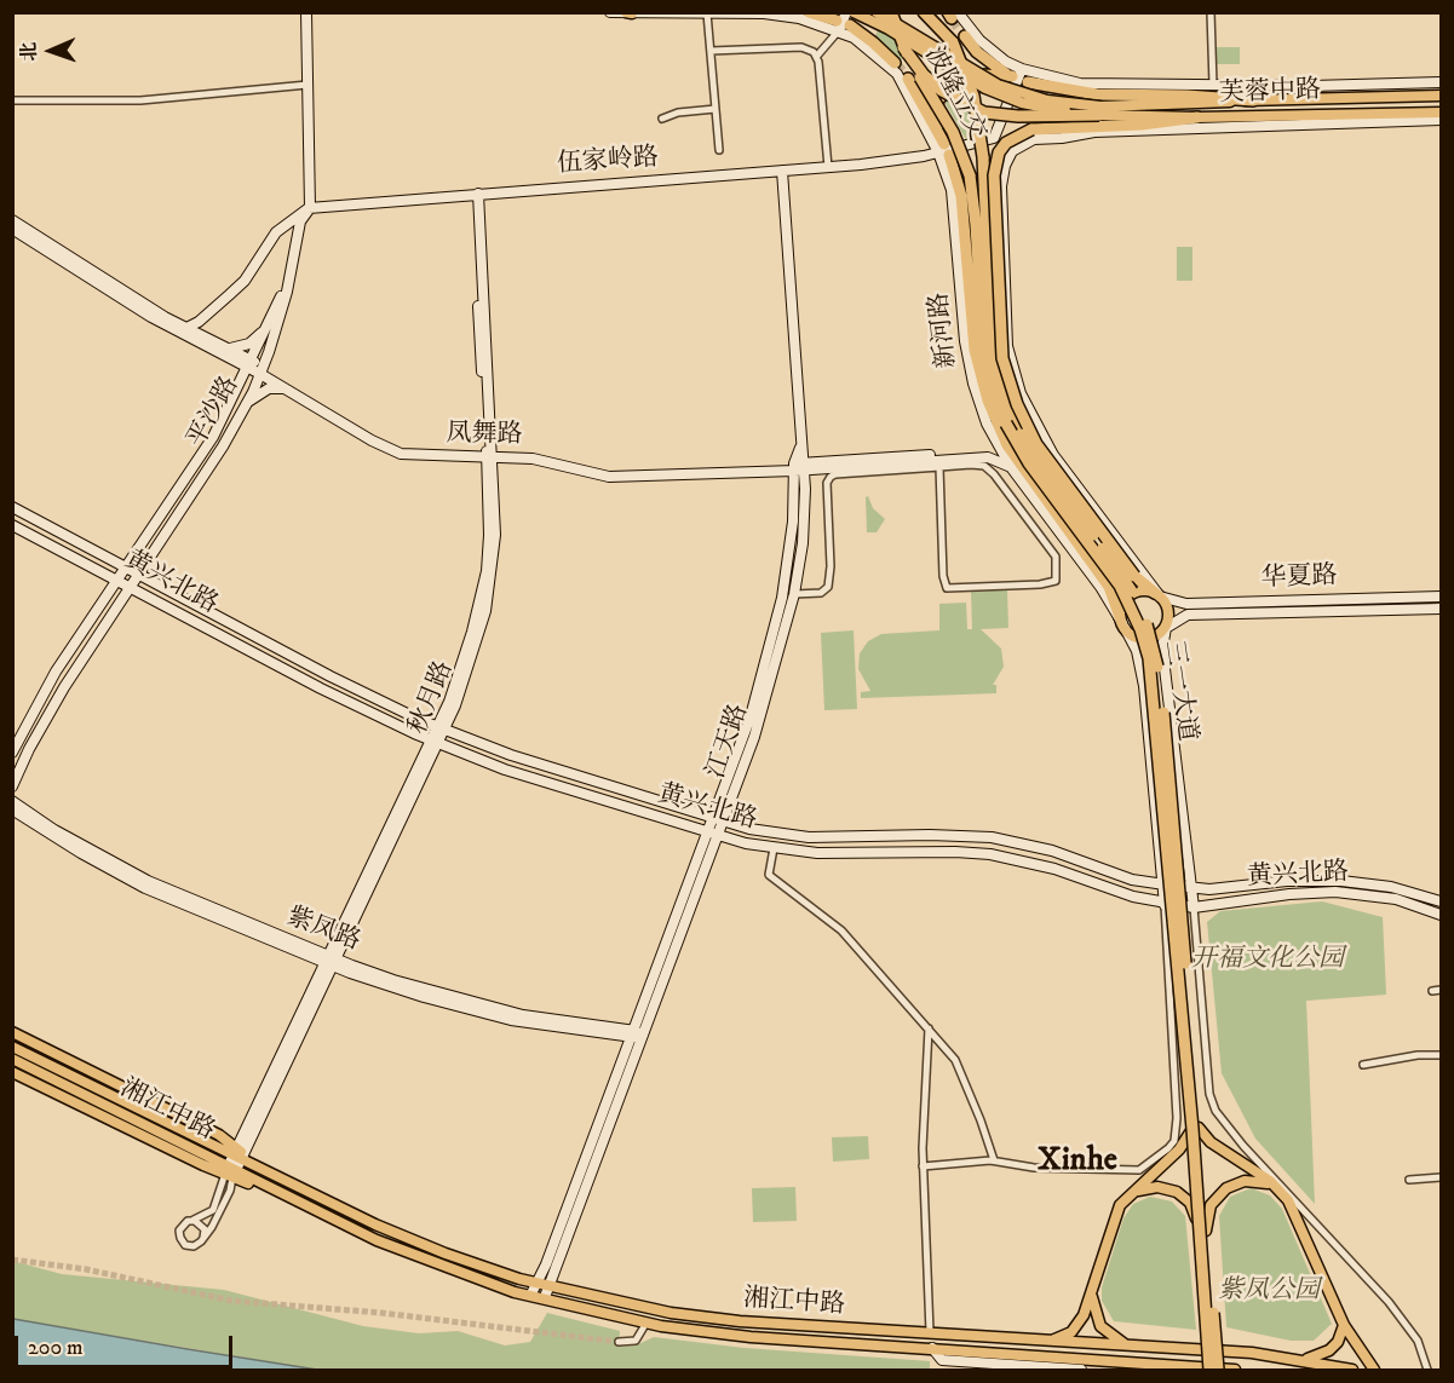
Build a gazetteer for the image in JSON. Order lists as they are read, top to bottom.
{
  "streets": {
    "highway": ["波隆立交", "三一大道"],
    "main road": ["芙蓉中路", "湘江中路"],
    "street": [
      "伍家岭路",
      "新河路",
      "平沙路",
      "凤舞路",
      "华夏路",
      "黄兴北路",
      "秋月路",
      "江天路",
      "紫凤路"
    ]
  },
  "crossings": [
    ["芙蓉中路", "波隆立交"],
    ["波隆立交", "三一大道"],
    ["伍家岭路", "新河路"],
    ["伍家岭路", "平沙路"],
    ["伍家岭路", "秋月路"],
    ["伍家岭路", "江天路"],
    ["新河路", "凤舞路"],
    ["新河路", "华夏路"],
    ["新河路", "黄兴北路"],
    ["平沙路", "凤舞路"],
    ["平沙路", "黄兴北路"],
    ["凤舞路", "秋月路"],
    ["凤舞路", "江天路"],
    ["黄兴北路", "秋月路"],
    ["黄兴北路", "江天路"],
    ["秋月路", "紫凤路"],
    ["秋月路", "湘江中路"],
    ["江天路", "紫凤路"],
    ["江天路", "湘江中路"]
  ],
  "districts": ["Xinhe"],
  "parks": ["开福文化公园", "紫凤公园"],
  "scale_bar": "200 m",
  "north": "left"
}
